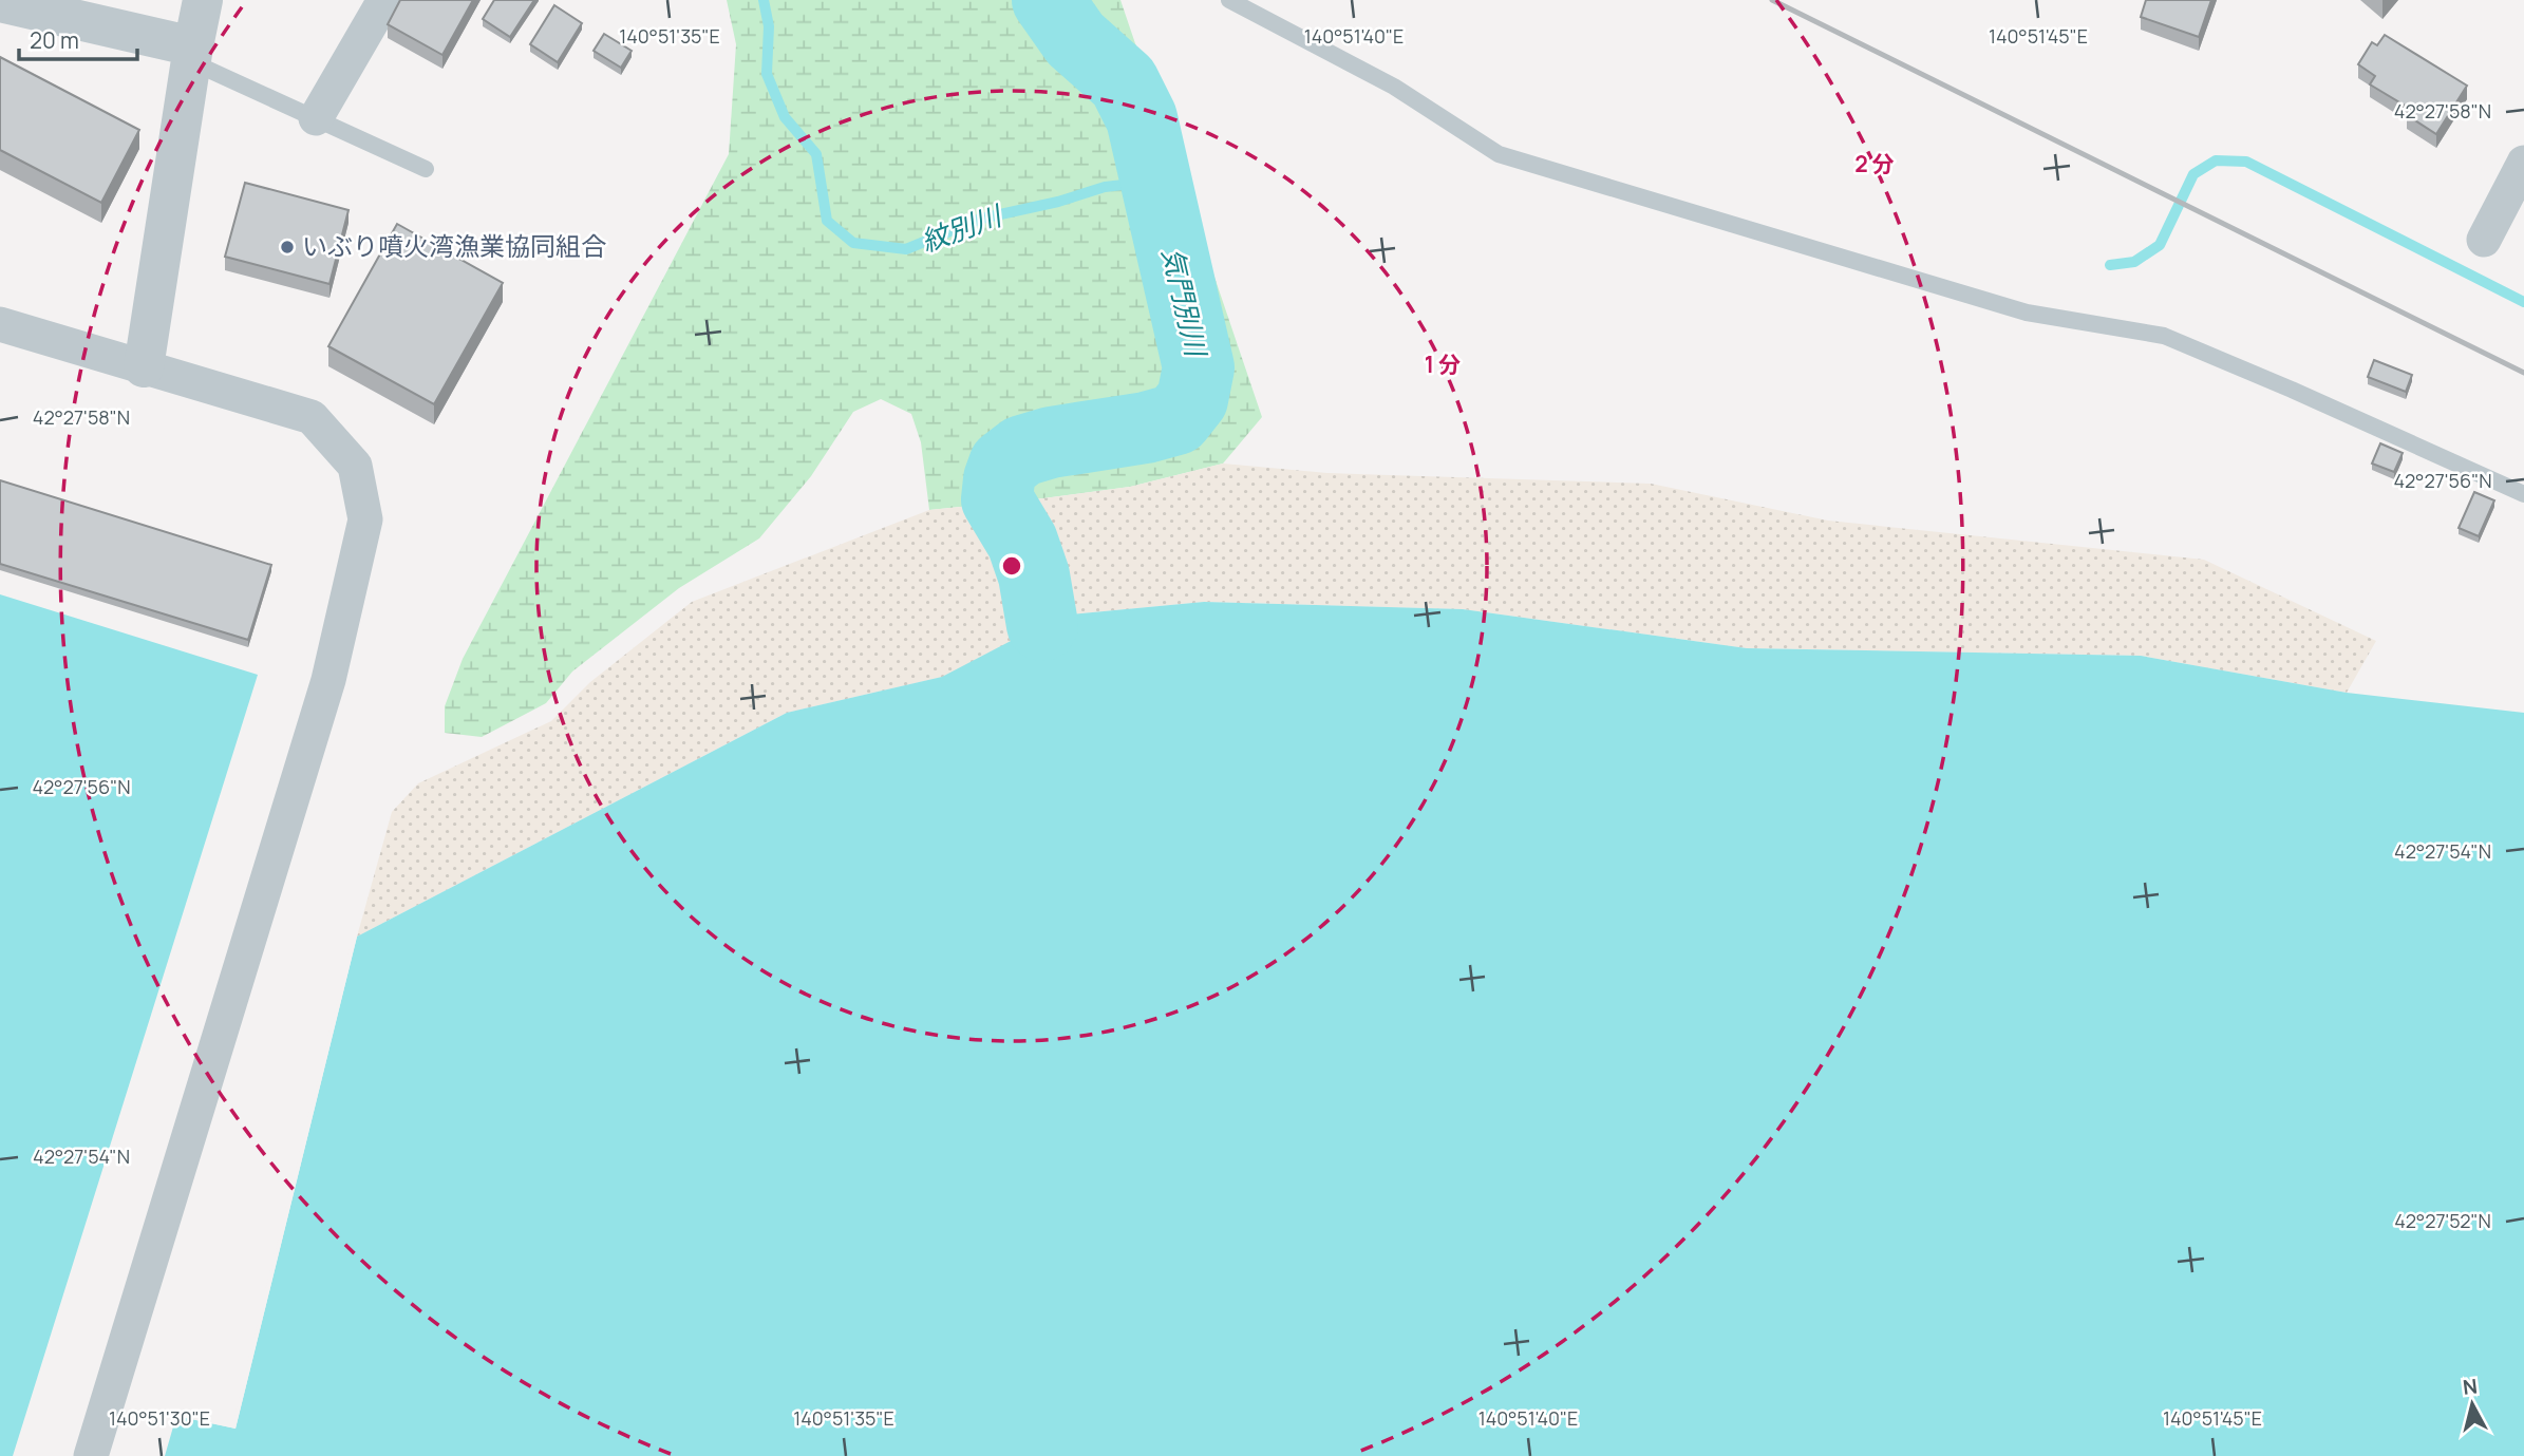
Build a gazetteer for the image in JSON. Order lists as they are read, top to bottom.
{
  "water": ["紋別川", "気門別川"],
  "places": ["いぶり噴火湾漁業協同組合"],
  "scale_bar": "20 m",
  "north": "top",
  "coordinates": [
    "140°51'35\"E",
    "140°51'40\"E",
    "140°51'45\"E",
    "42°27'58\"N",
    "42°27'56\"N",
    "42°27'54\"N",
    "42°27'52\"N",
    "140°51'30\"E"
  ],
  "rings": ["2 分", "1 分"]
}
